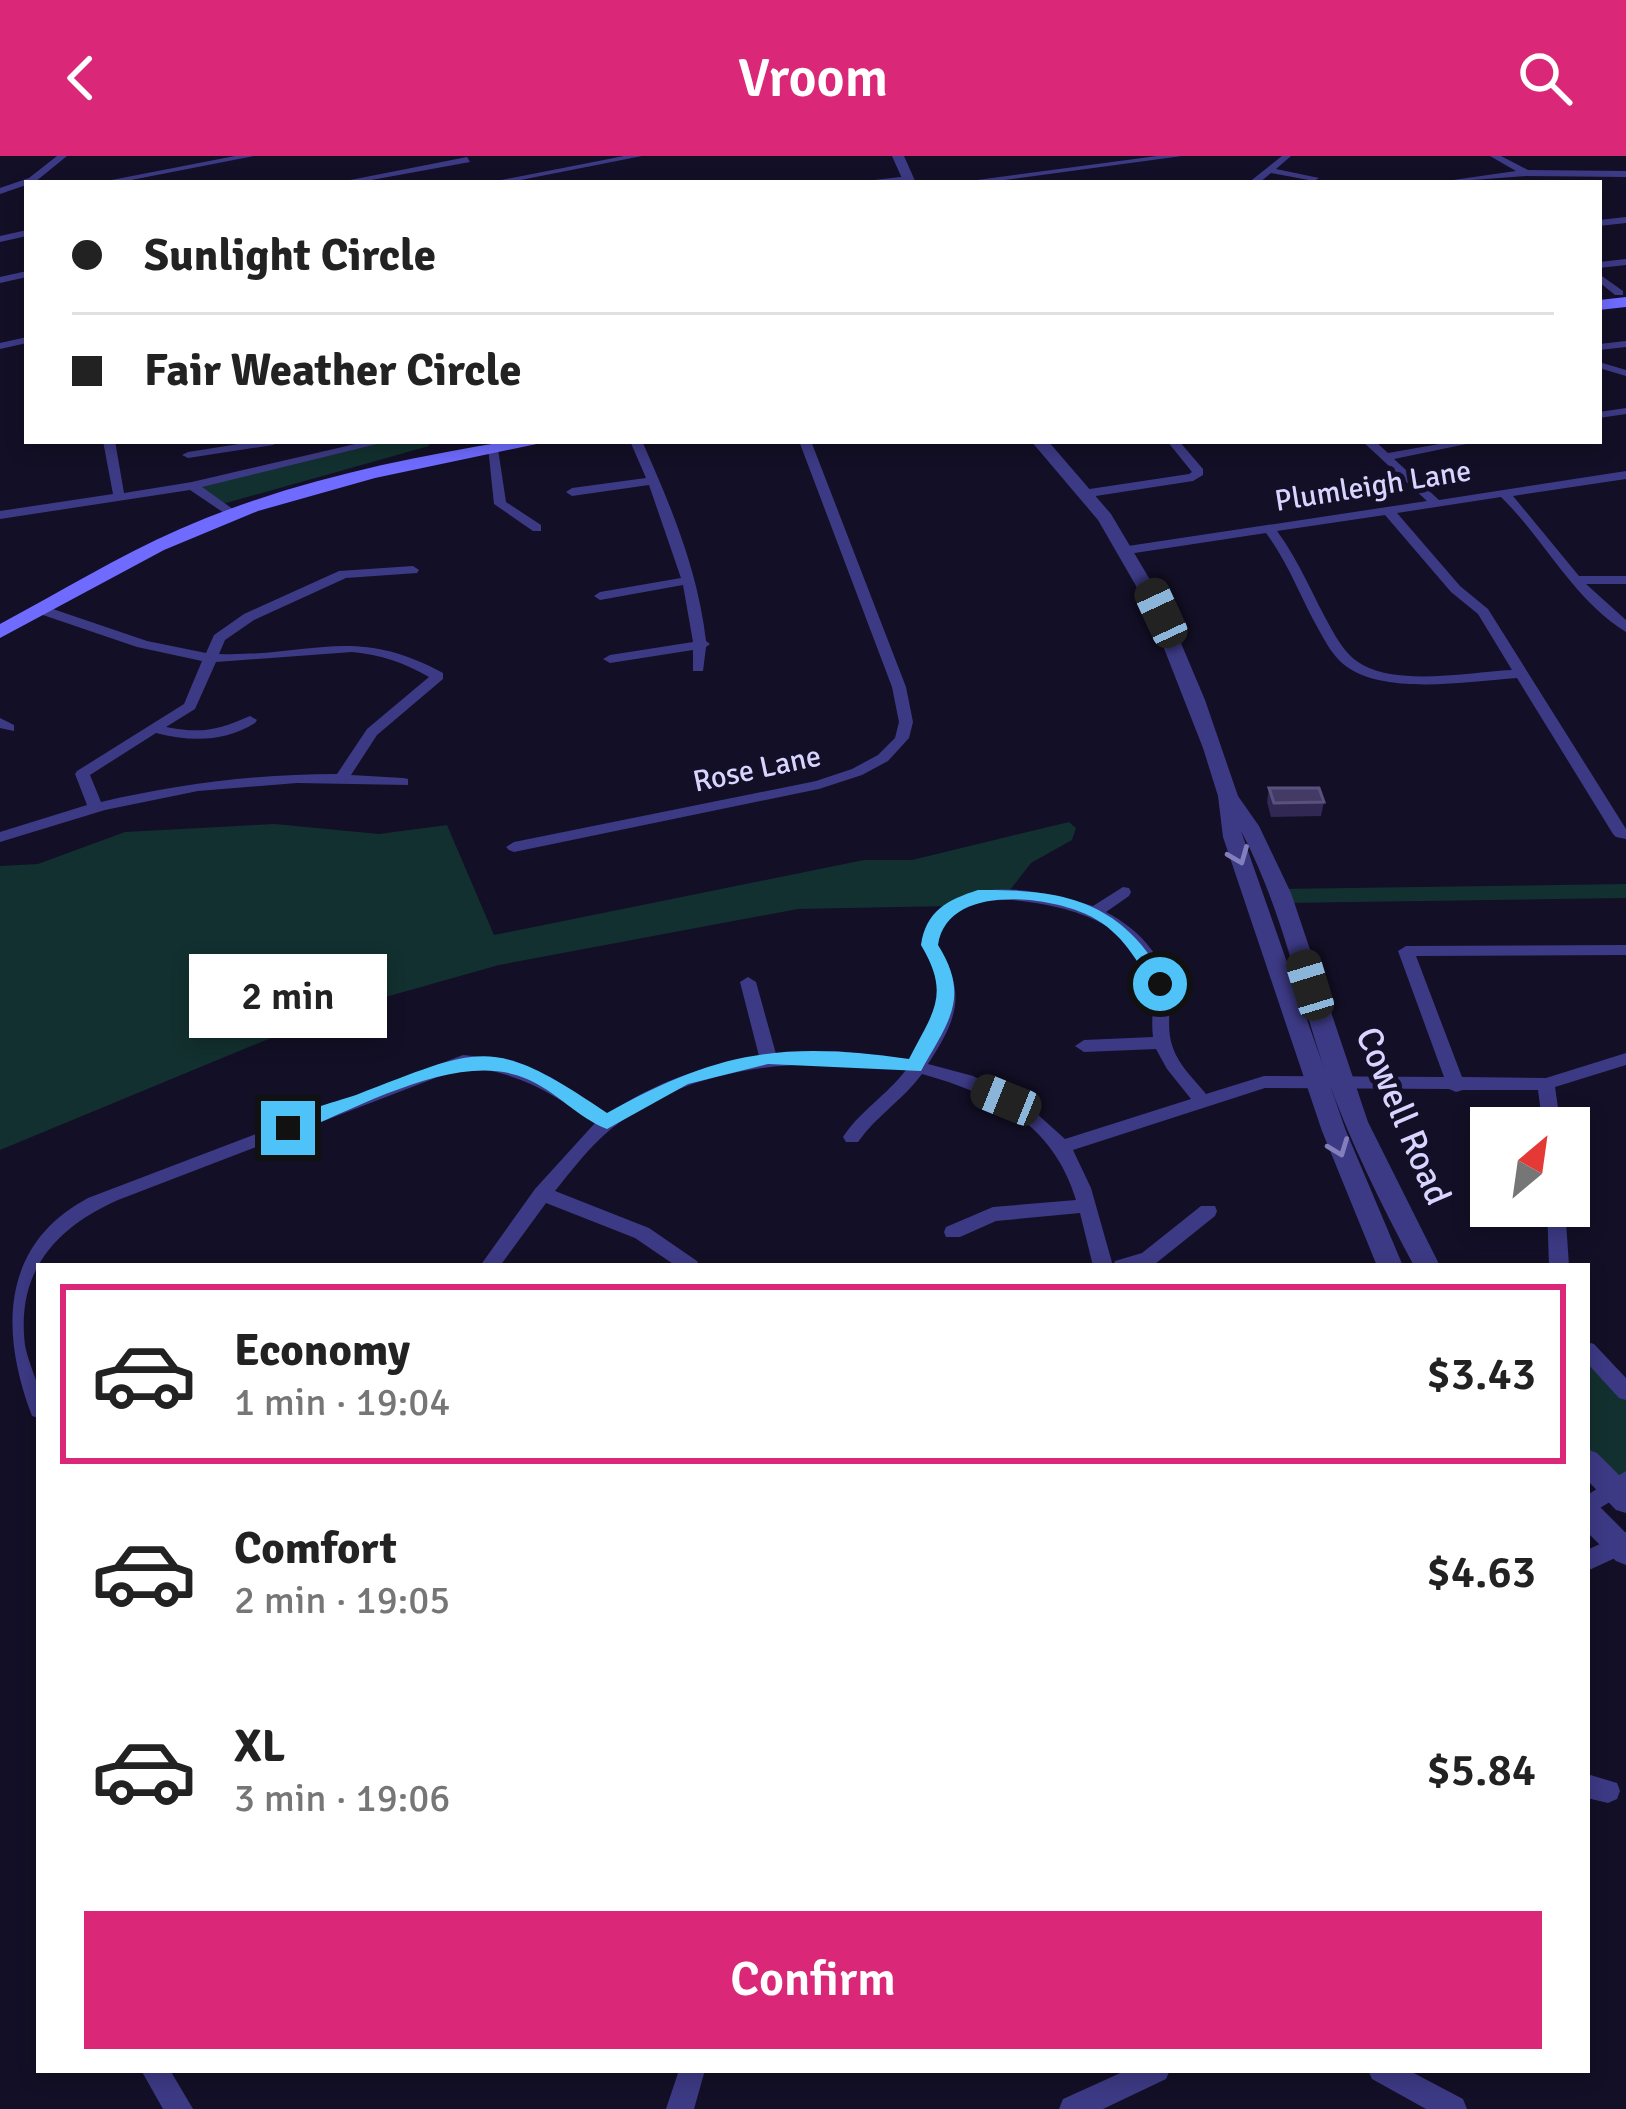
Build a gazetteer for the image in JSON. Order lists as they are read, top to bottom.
{
  "streets": {
    "street": ["Plumleigh Lane", "Rose Lane", "Cowell Road"]
  },
  "crossings": [
    ["Plumleigh Lane", "Cowell Road"]
  ],
  "north": "top right",
  "page": {
    "header": "Vroom",
    "banner": ["Sunlight Circle", "Fair Weather Circle"],
    "bubble": "2 min",
    "list": [
      {
        "name": "Economy",
        "note": "1 min · 19:04",
        "value": "$3.43"
      },
      {
        "name": "Comfort",
        "note": "2 min · 19:05",
        "value": "$4.63"
      },
      {
        "name": "XL",
        "note": "3 min · 19:06",
        "value": "$5.84"
      }
    ],
    "buttons": "Confirm"
  }
}
